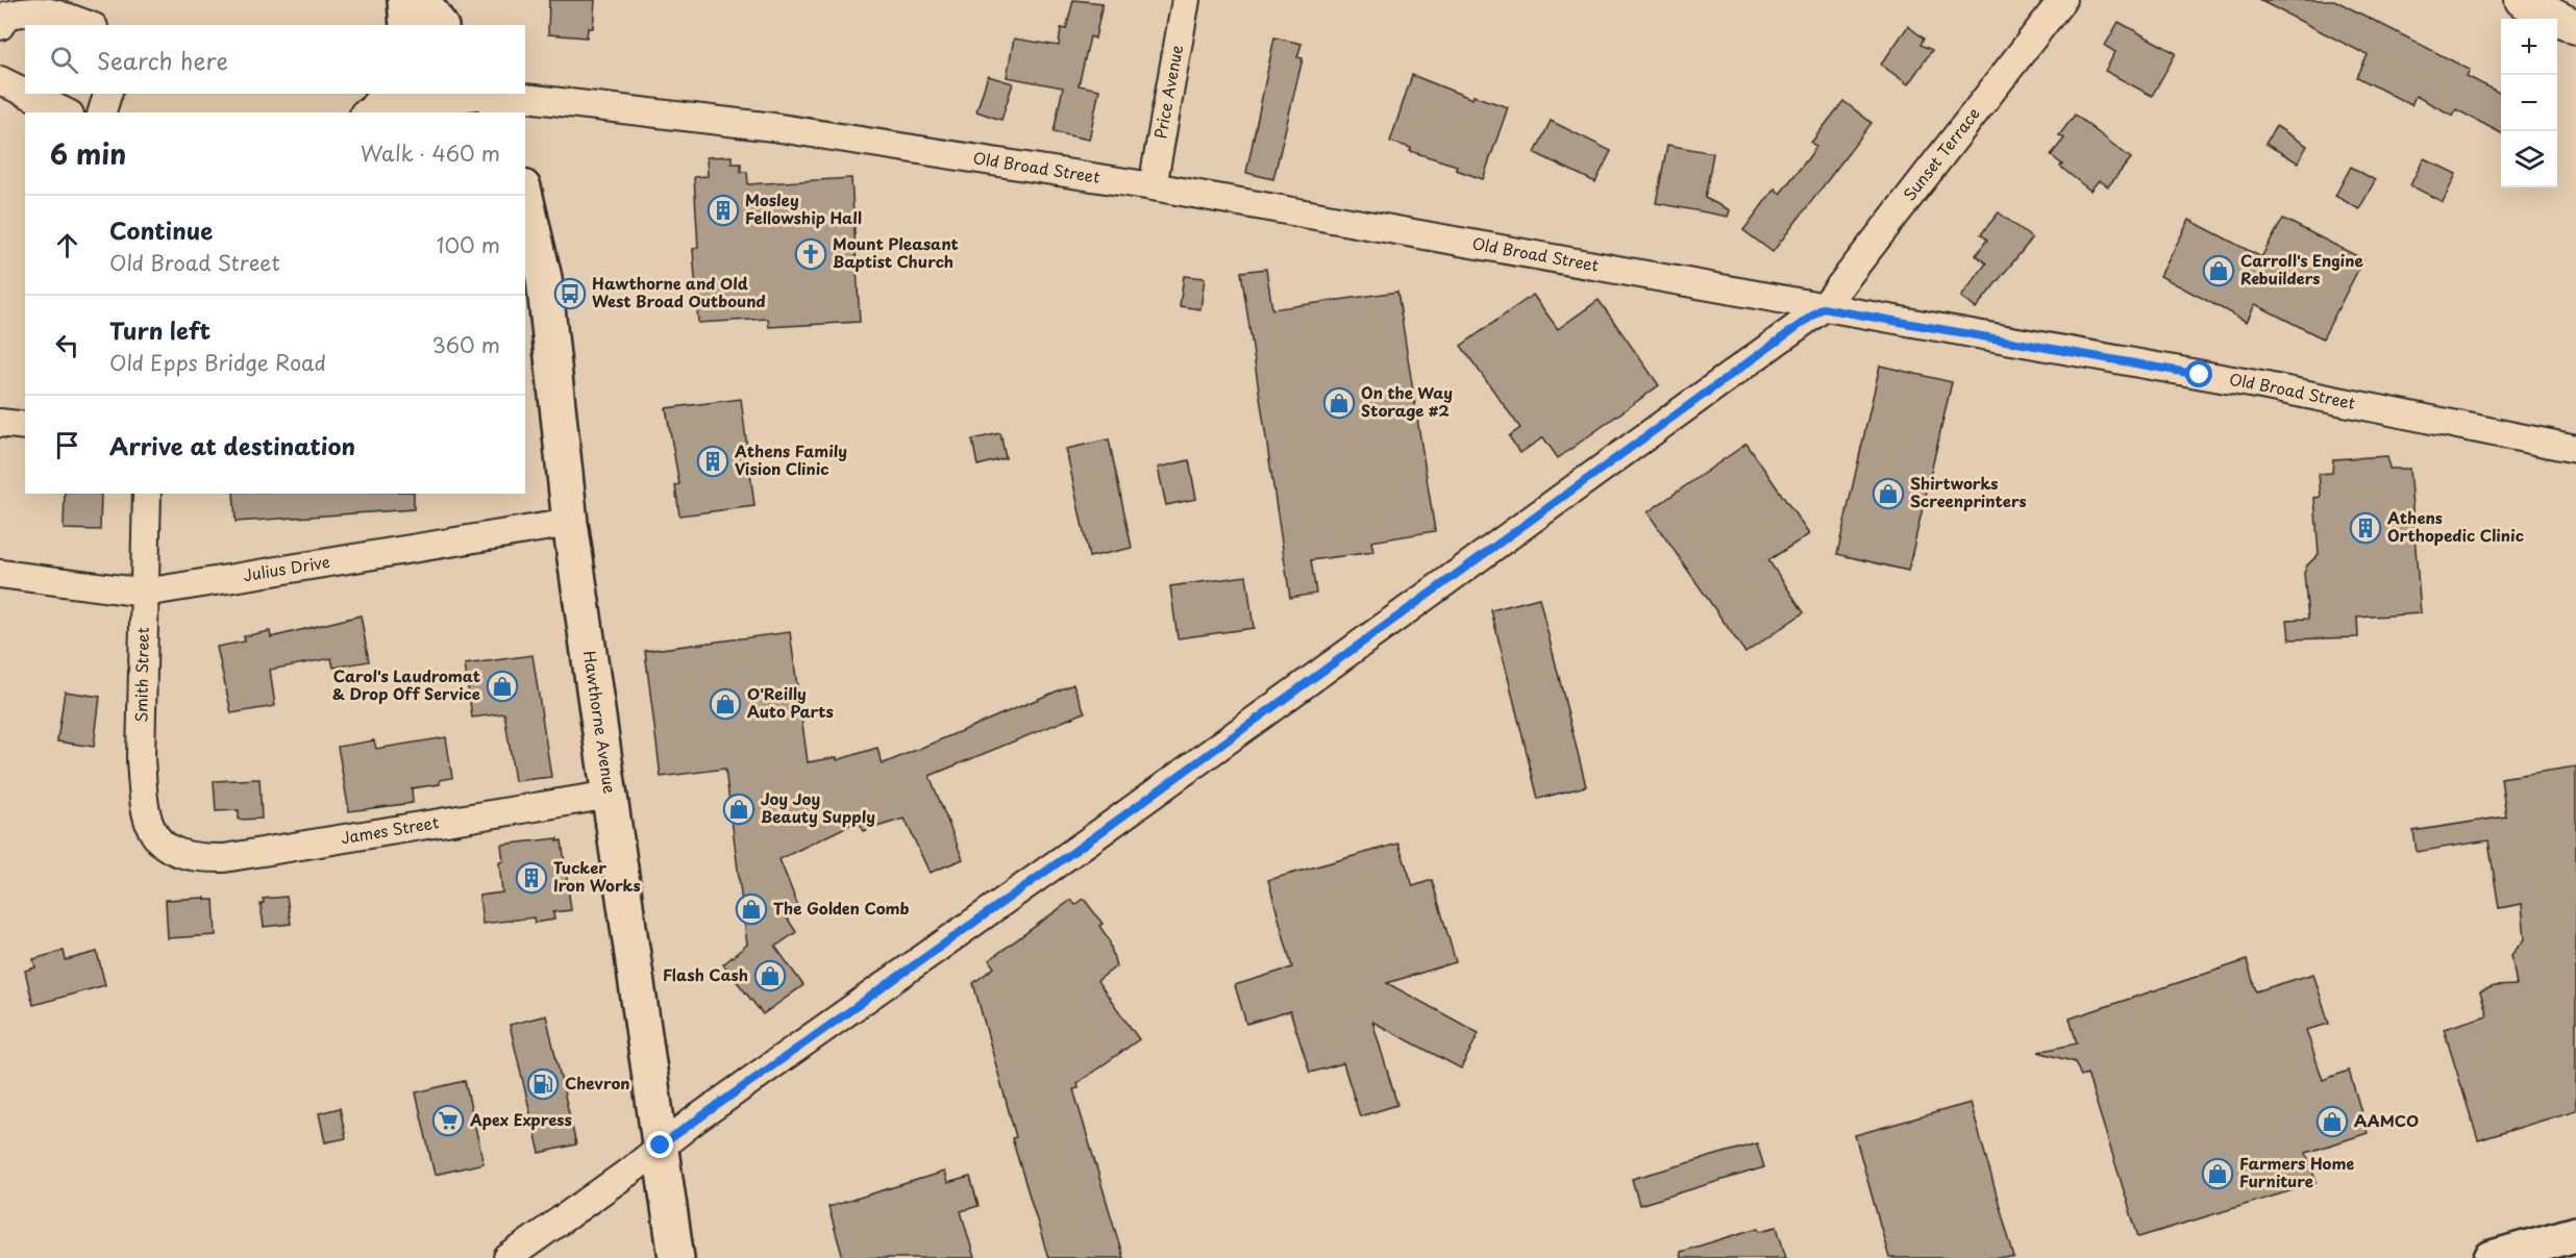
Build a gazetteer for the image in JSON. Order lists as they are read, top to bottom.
{
  "streets": {
    "main road": ["Hawthorne Avenue"],
    "street": [
      "Price Avenue",
      "Sunset Terrace",
      "Old Broad Street",
      "Julius Drive",
      "Smith Street",
      "James Street"
    ]
  },
  "crossings": [
    ["Price Avenue", "Old Broad Street"],
    ["Sunset Terrace", "Old Broad Street"],
    ["Sunset Terrace", "Hawthorne Avenue"],
    ["Julius Drive", "Smith Street"],
    ["Julius Drive", "Hawthorne Avenue"],
    ["Smith Street", "James Street"],
    ["Hawthorne Avenue", "James Street"]
  ],
  "places": {
    "building": [
      "Mosley Fellowship Hall",
      "Athens Family Vision Clinic",
      "Athens Orthopedic Clinic",
      "Tucker Iron Works"
    ],
    "church": ["Mount Pleasant Baptist Church"],
    "shop": [
      "Carroll's Engine Rebuilders",
      "On the Way Storage #2",
      "Shirtworks Screenprinters",
      "Carol's Laudromat & Drop Off Service",
      "O'Reilly Auto Parts",
      "Joy Joy Beauty Supply",
      "The Golden Comb",
      "Flash Cash",
      "AAMCO",
      "Farmers Home Furniture"
    ],
    "bus stop": ["Hawthorne and Old West Broad Outbound"],
    "fuel station": ["Chevron"],
    "supermarket": ["Apex Express"]
  },
  "page": {
    "map_buttons": ["+", "−"],
    "search": "Search here",
    "heading": ["6 min", "Walk · 460 m"],
    "list": [
      ["Continue", "Old Broad Street", "100 m"],
      ["Turn left", "Old Epps Bridge Road", "360 m"],
      "Arrive at destination"
    ]
  }
}
